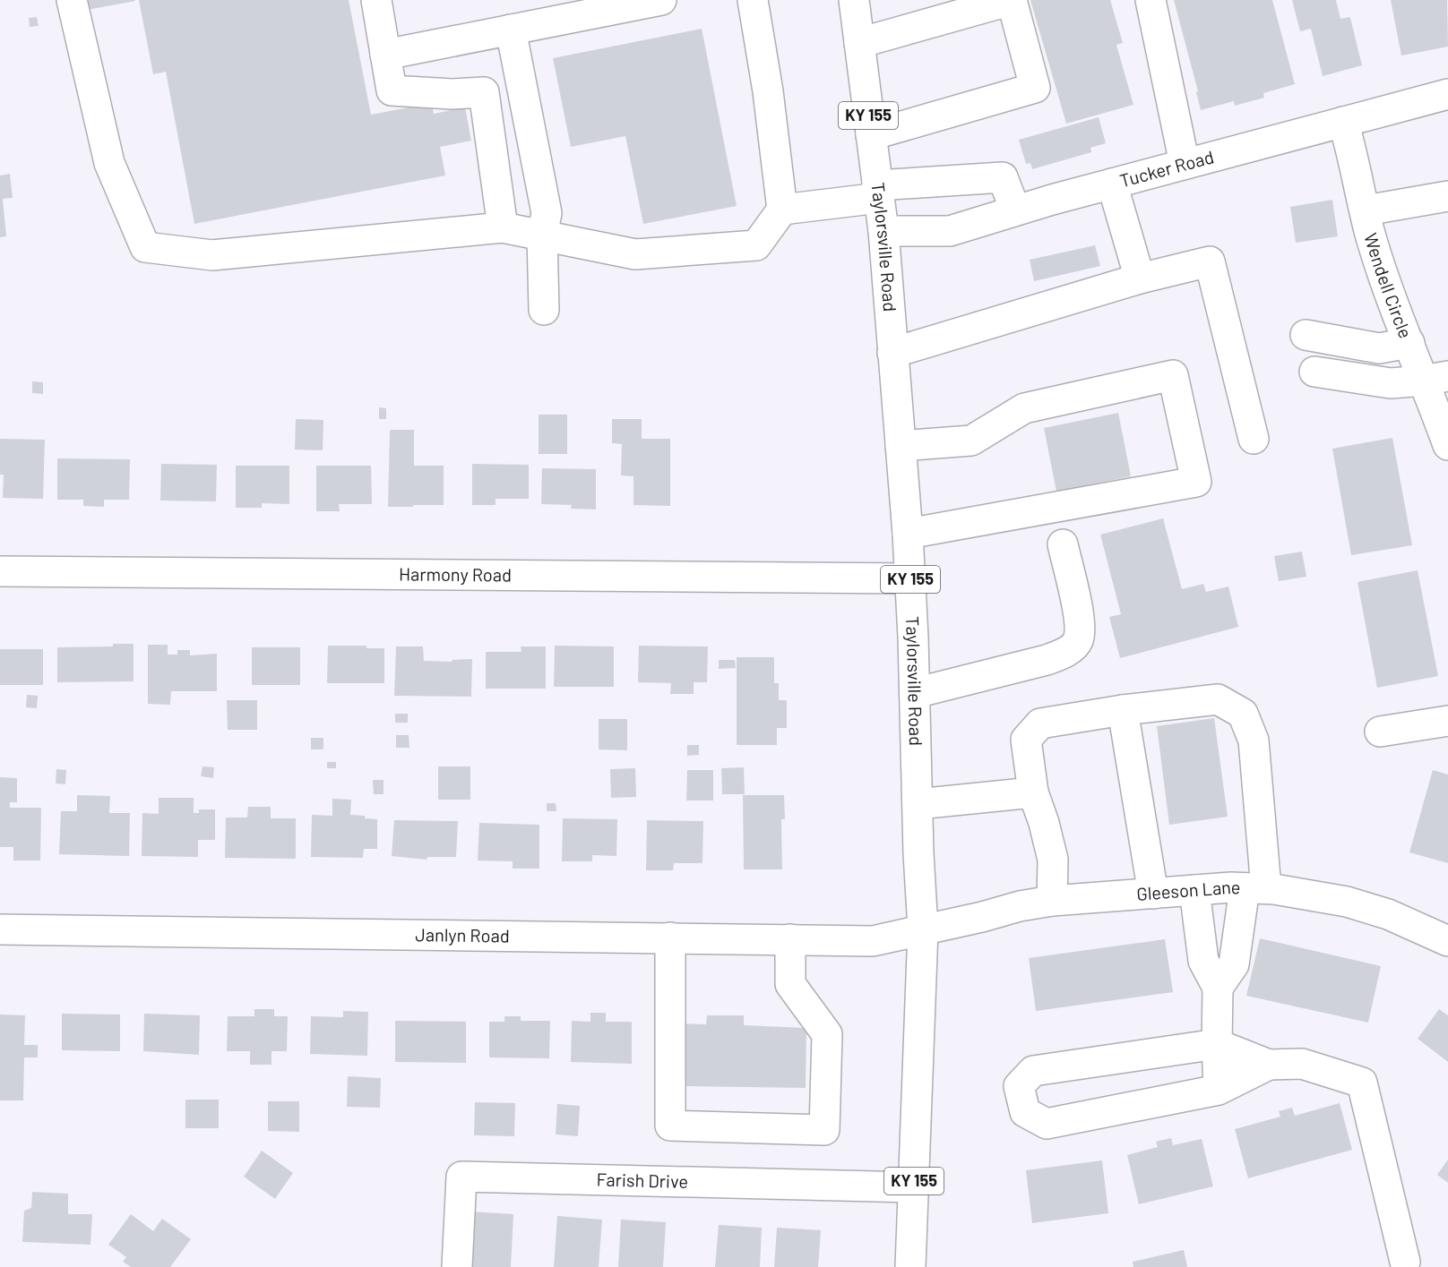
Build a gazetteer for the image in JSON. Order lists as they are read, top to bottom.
{
  "streets": {
    "street": [
      "KY 155",
      "Tucker Road",
      "Taylorsville Road",
      "Wendell Circle",
      "Harmony Road",
      "Gleeson Lane",
      "Janlyn Road",
      "Farish Drive"
    ]
  },
  "crossings": [
    ["Tucker Road", "Taylorsville Road"],
    ["Tucker Road", "Wendell Circle"],
    ["Taylorsville Road", "Harmony Road"],
    ["Taylorsville Road", "Gleeson Lane"],
    ["Taylorsville Road", "Janlyn Road"],
    ["Taylorsville Road", "Farish Drive"],
    ["Gleeson Lane", "Janlyn Road"]
  ]
}
